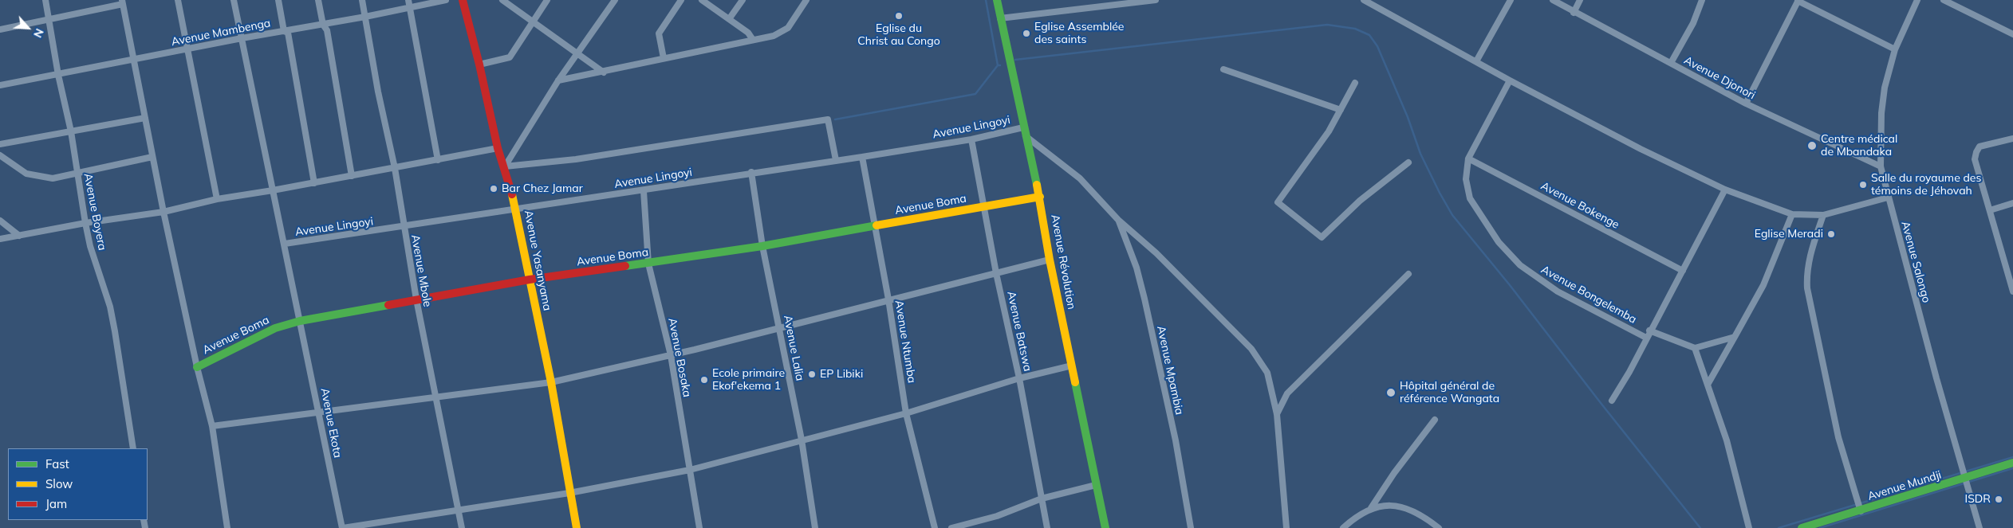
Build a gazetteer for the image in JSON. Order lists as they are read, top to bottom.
{
  "streets": {
    "street": [
      "Avenue Mambenga",
      "Avenue Djonori",
      "Avenue Lingoyi",
      "Avenue Boma",
      "Avenue Bokenge",
      "Avenue Boyera",
      "Avenue Yasanyama",
      "Avenue Révolution",
      "Avenue Salongo",
      "Avenue Mbole",
      "Avenue Bongelemba",
      "Avenue Batswa",
      "Avenue Ntumba",
      "Avenue Lalia",
      "Avenue Bosaka",
      "Avenue Mpambia",
      "Avenue Ekota",
      "Avenue Mundji"
    ]
  },
  "crossings": [
    ["Avenue Mambenga", "Avenue Boyera"],
    ["Avenue Mambenga", "Avenue Mbole"],
    ["Avenue Mambenga", "Avenue Ekota"],
    ["Avenue Djonori", "Avenue Salongo"],
    ["Avenue Lingoyi", "Avenue Yasanyama"],
    ["Avenue Lingoyi", "Avenue Révolution"],
    ["Avenue Lingoyi", "Avenue Mbole"],
    ["Avenue Lingoyi", "Avenue Batswa"],
    ["Avenue Lingoyi", "Avenue Ntumba"],
    ["Avenue Lingoyi", "Avenue Lalia"],
    ["Avenue Lingoyi", "Avenue Bosaka"],
    ["Avenue Lingoyi", "Avenue Ekota"],
    ["Avenue Boma", "Avenue Yasanyama"],
    ["Avenue Boma", "Avenue Révolution"],
    ["Avenue Boma", "Avenue Mbole"],
    ["Avenue Boma", "Avenue Batswa"],
    ["Avenue Boma", "Avenue Ntumba"],
    ["Avenue Boma", "Avenue Lalia"],
    ["Avenue Boma", "Avenue Bosaka"],
    ["Avenue Boma", "Avenue Ekota"],
    ["Avenue Bokenge", "Avenue Bongelemba"],
    ["Avenue Salongo", "Avenue Mundji"]
  ],
  "places": [
    "Eglise du Christ au Congo",
    "Eglise Assemblée des saints",
    "Centre médical de Mbandaka",
    "Salle du royaume des témoins de Jéhovah",
    "Bar Chez Jamar",
    "Eglise Meradi",
    "EP Libiki",
    "Ecole primaire Ekof'ekema 1",
    "Hôpital général de référence Wangata",
    "ISDR"
  ],
  "legend": ["Fast", "Slow", "Jam"],
  "north": "bottom right"
}
